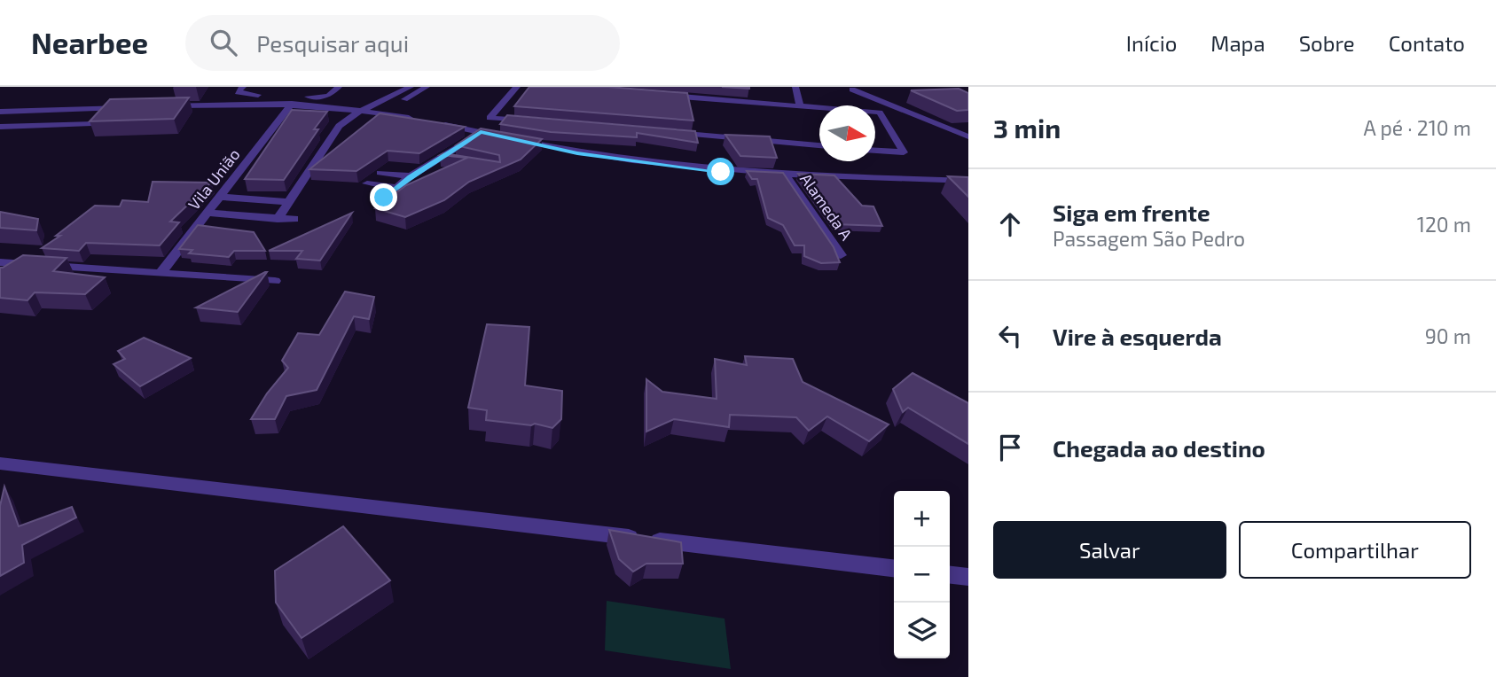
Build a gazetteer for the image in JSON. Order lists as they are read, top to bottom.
{
  "streets": {
    "street": ["Vila União", "Alameda A"]
  },
  "north": "right",
  "page": {
    "header": "Nearbee",
    "search": "Pesquisar aqui",
    "nav": [
      "Início",
      "Mapa",
      "Sobre",
      "Contato"
    ],
    "heading": ["3 min", "A pé · 210 m"],
    "list": [
      ["Siga em frente", "Passagem São Pedro", "120 m"],
      ["Vire à esquerda", "90 m"],
      "Chegada ao destino"
    ],
    "map_buttons": ["+", "−"],
    "buttons": ["Salvar", "Compartilhar"]
  }
}
